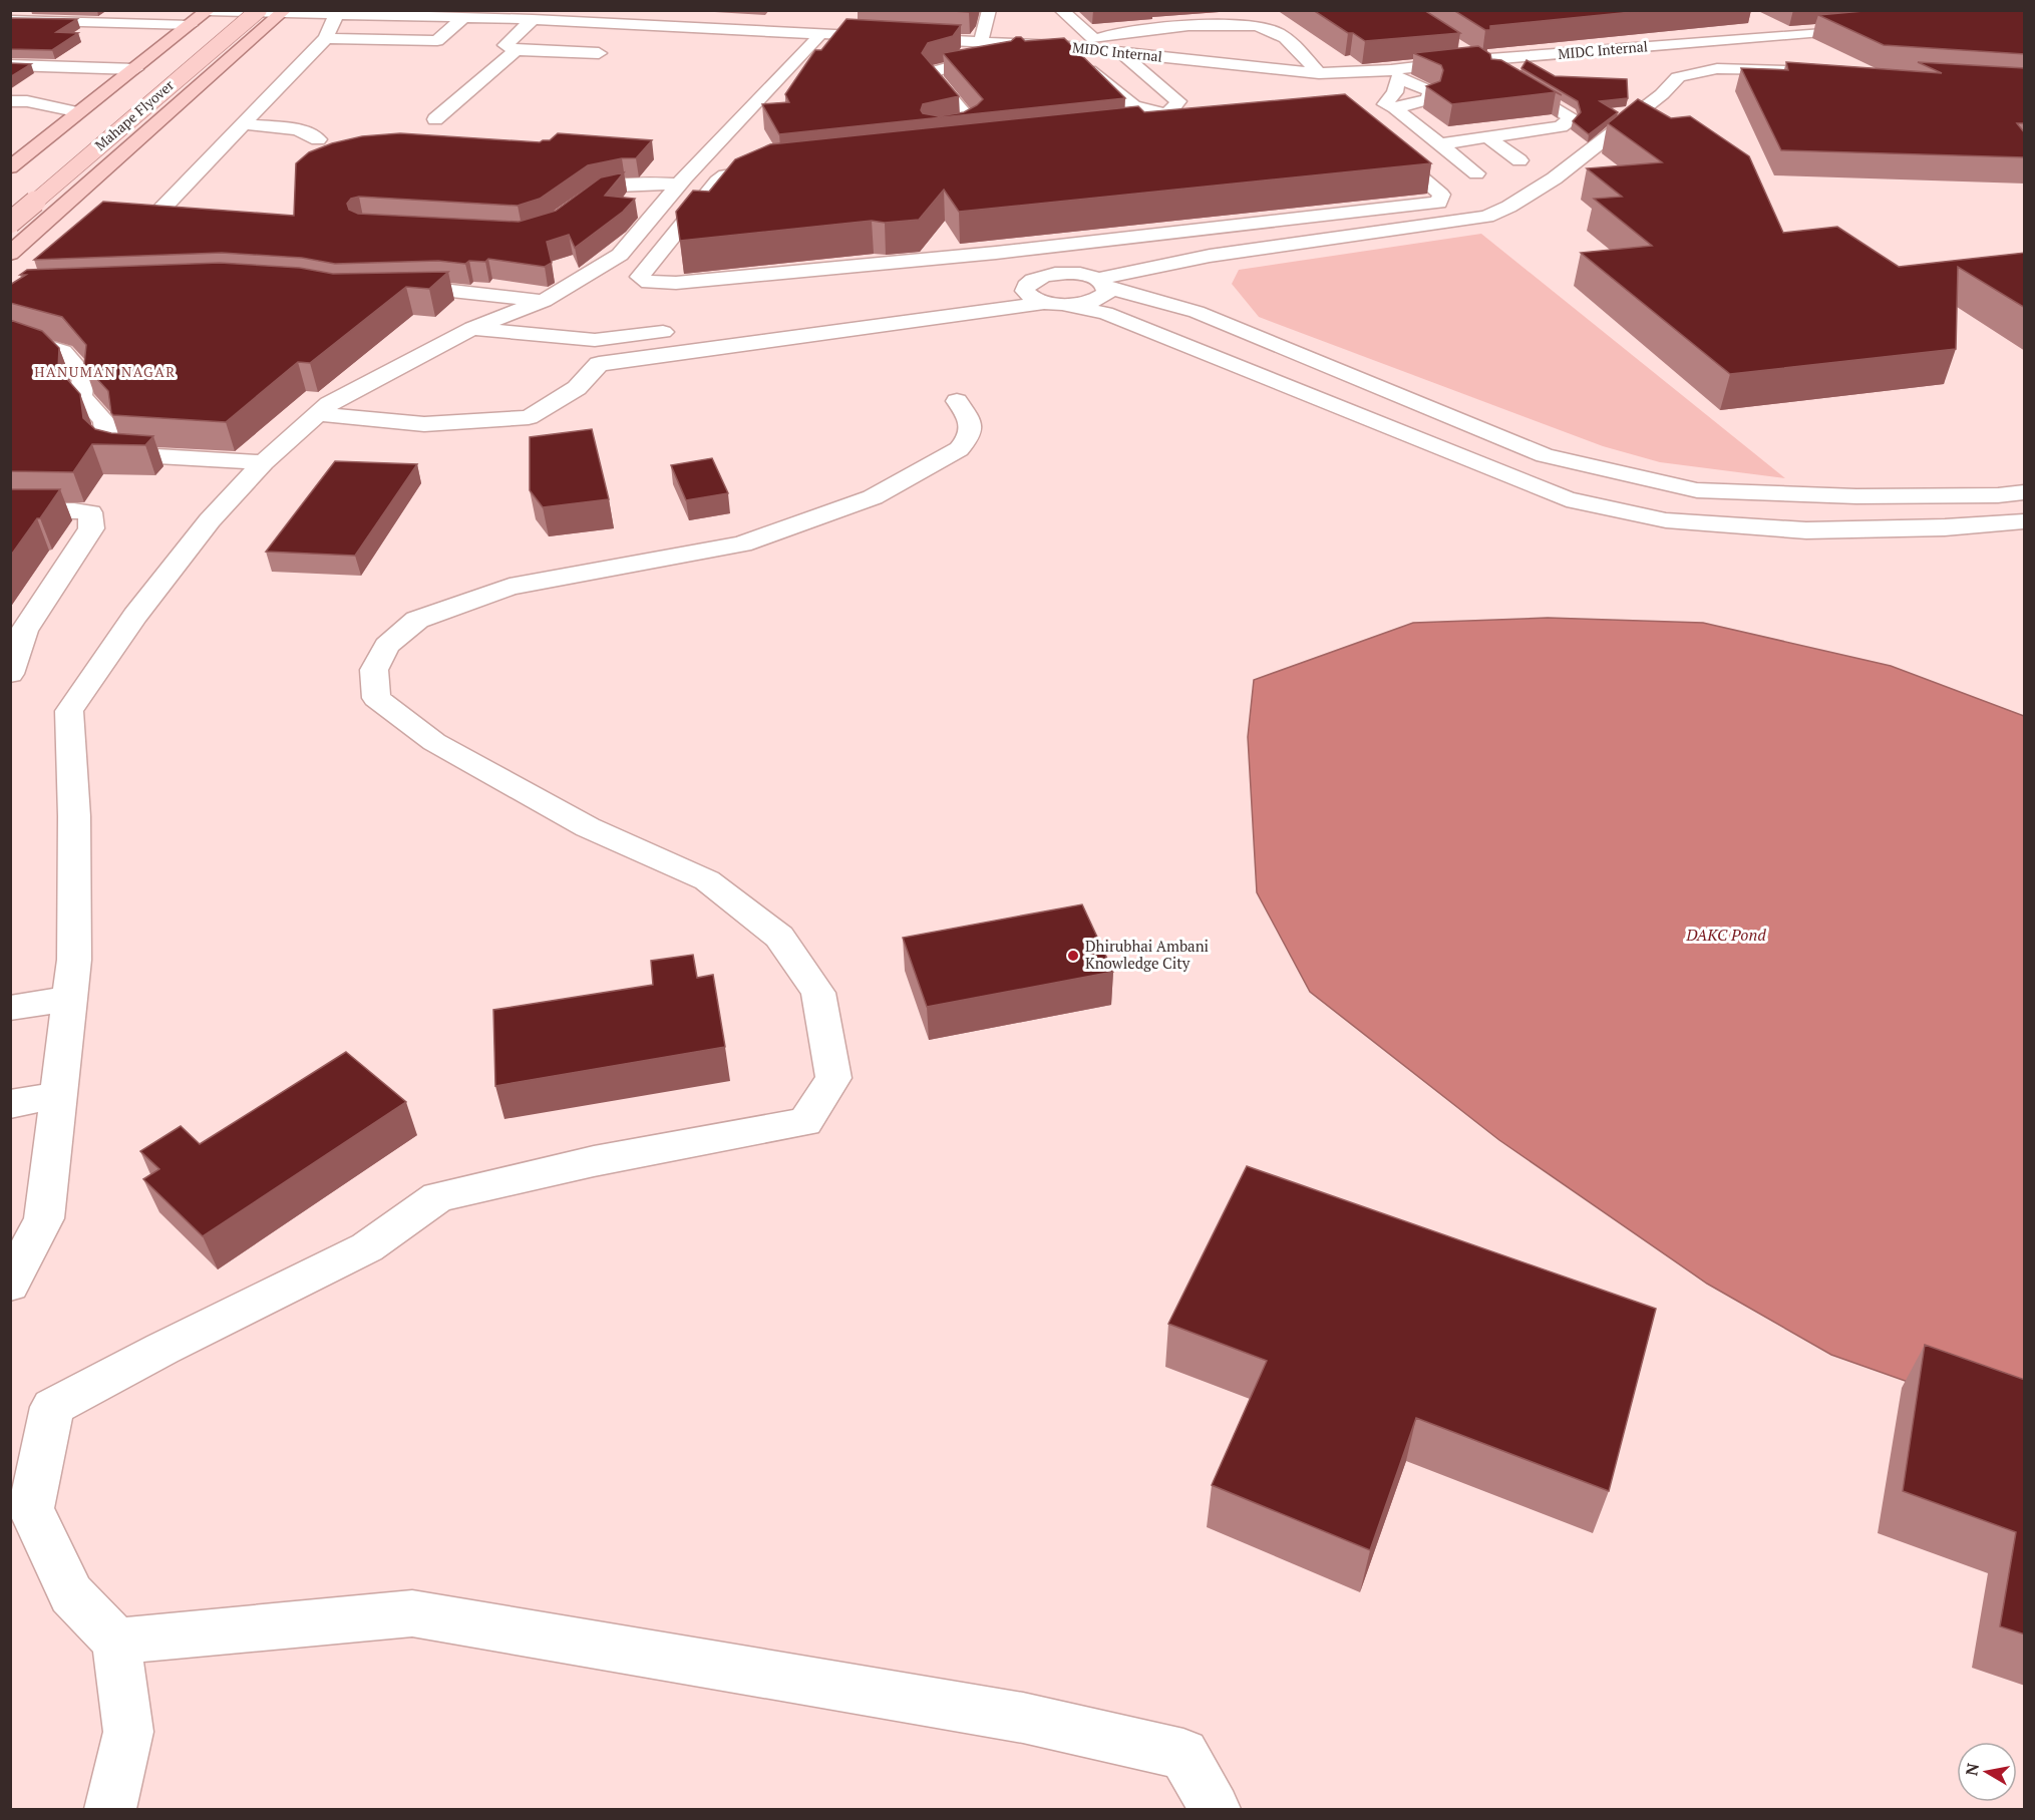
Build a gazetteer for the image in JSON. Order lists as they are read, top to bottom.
{
  "streets": {
    "main road": ["Mahape Flyover"],
    "street": ["MIDC Internal"]
  },
  "districts": ["HANUMAN NAGAR"],
  "water": ["DAKC Pond"],
  "places": ["Dhirubhai Ambani Knowledge City"],
  "north": "left"
}
